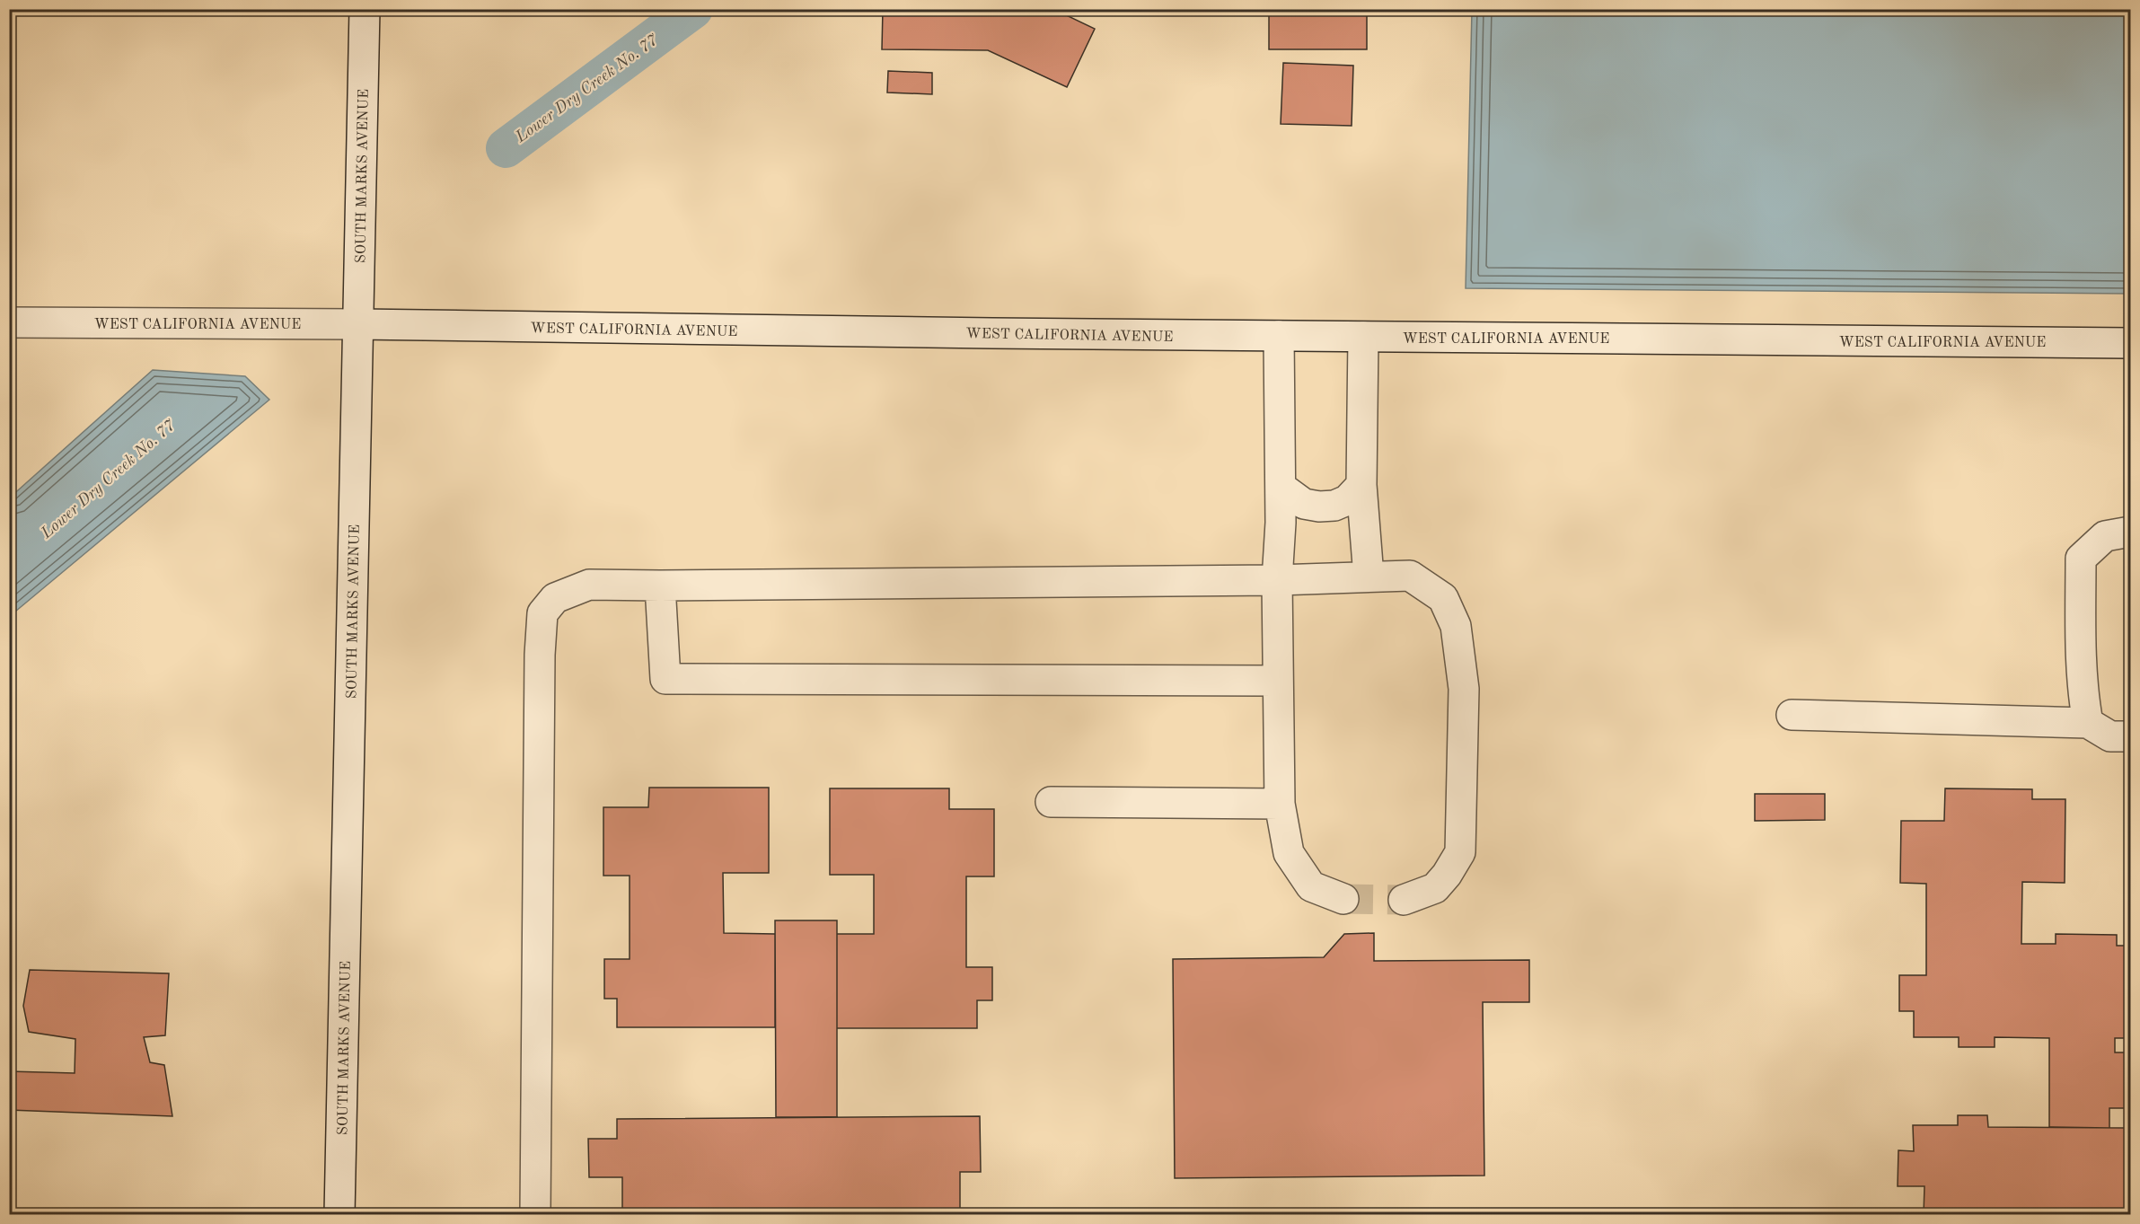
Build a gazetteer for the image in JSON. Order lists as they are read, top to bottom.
{
  "streets": {
    "street": ["SOUTH MARKS AVENUE", "WEST CALIFORNIA AVENUE"]
  },
  "crossings": [
    ["SOUTH MARKS AVENUE", "WEST CALIFORNIA AVENUE"]
  ],
  "water": ["Lower Dry Creek No. 77"]
}
